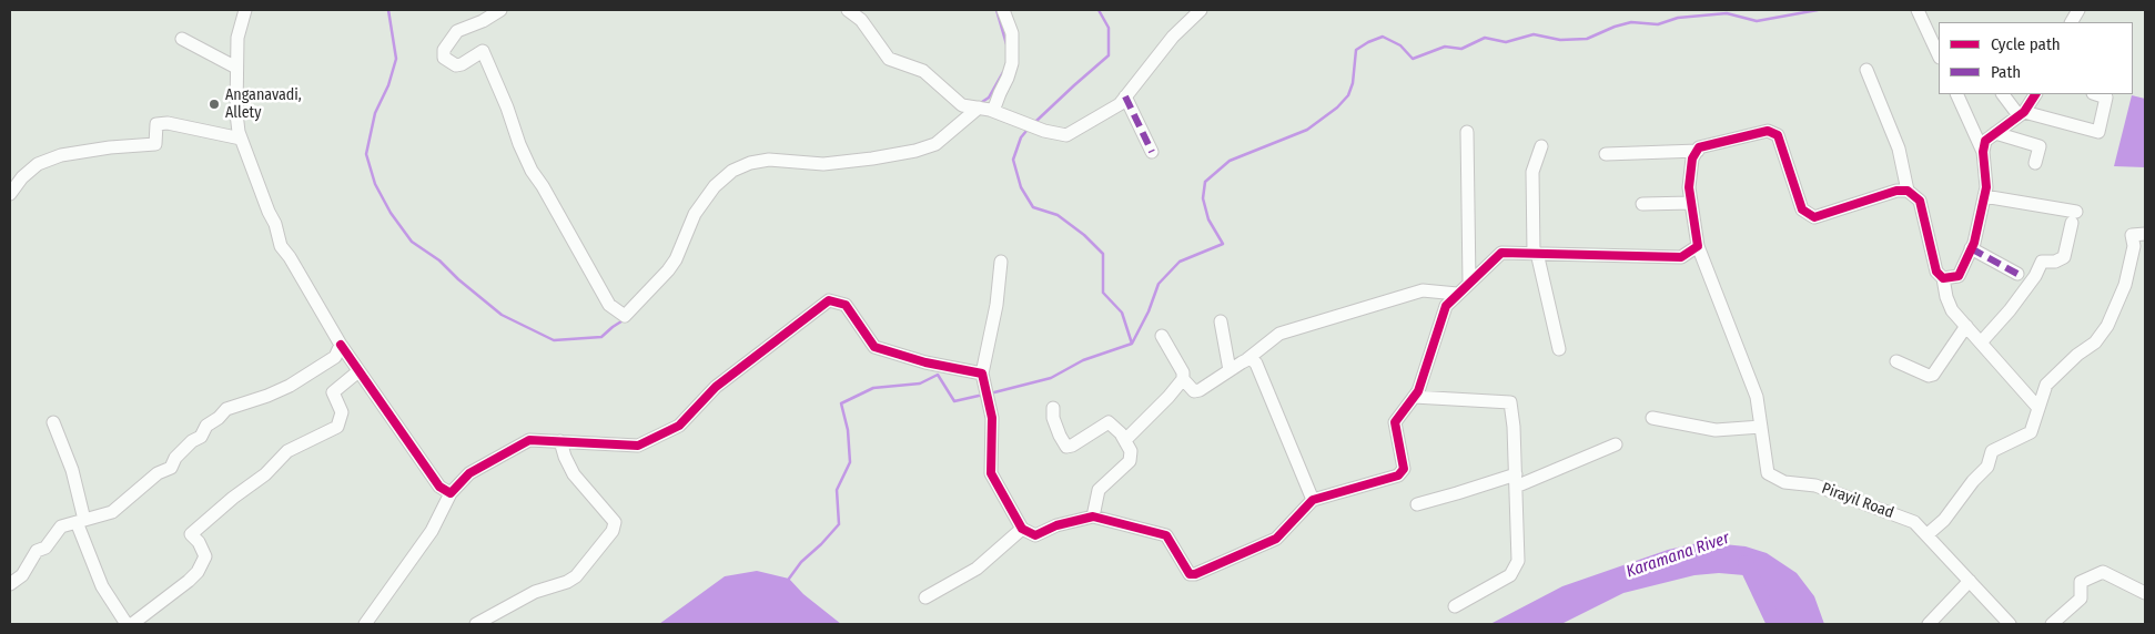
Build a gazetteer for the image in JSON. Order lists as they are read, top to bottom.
{
  "streets": {
    "street": ["Pirayil Road"]
  },
  "water": ["Karamana River"],
  "places": ["Anganavadi, Allety"],
  "legend": ["Cycle path", "Path"]
}
